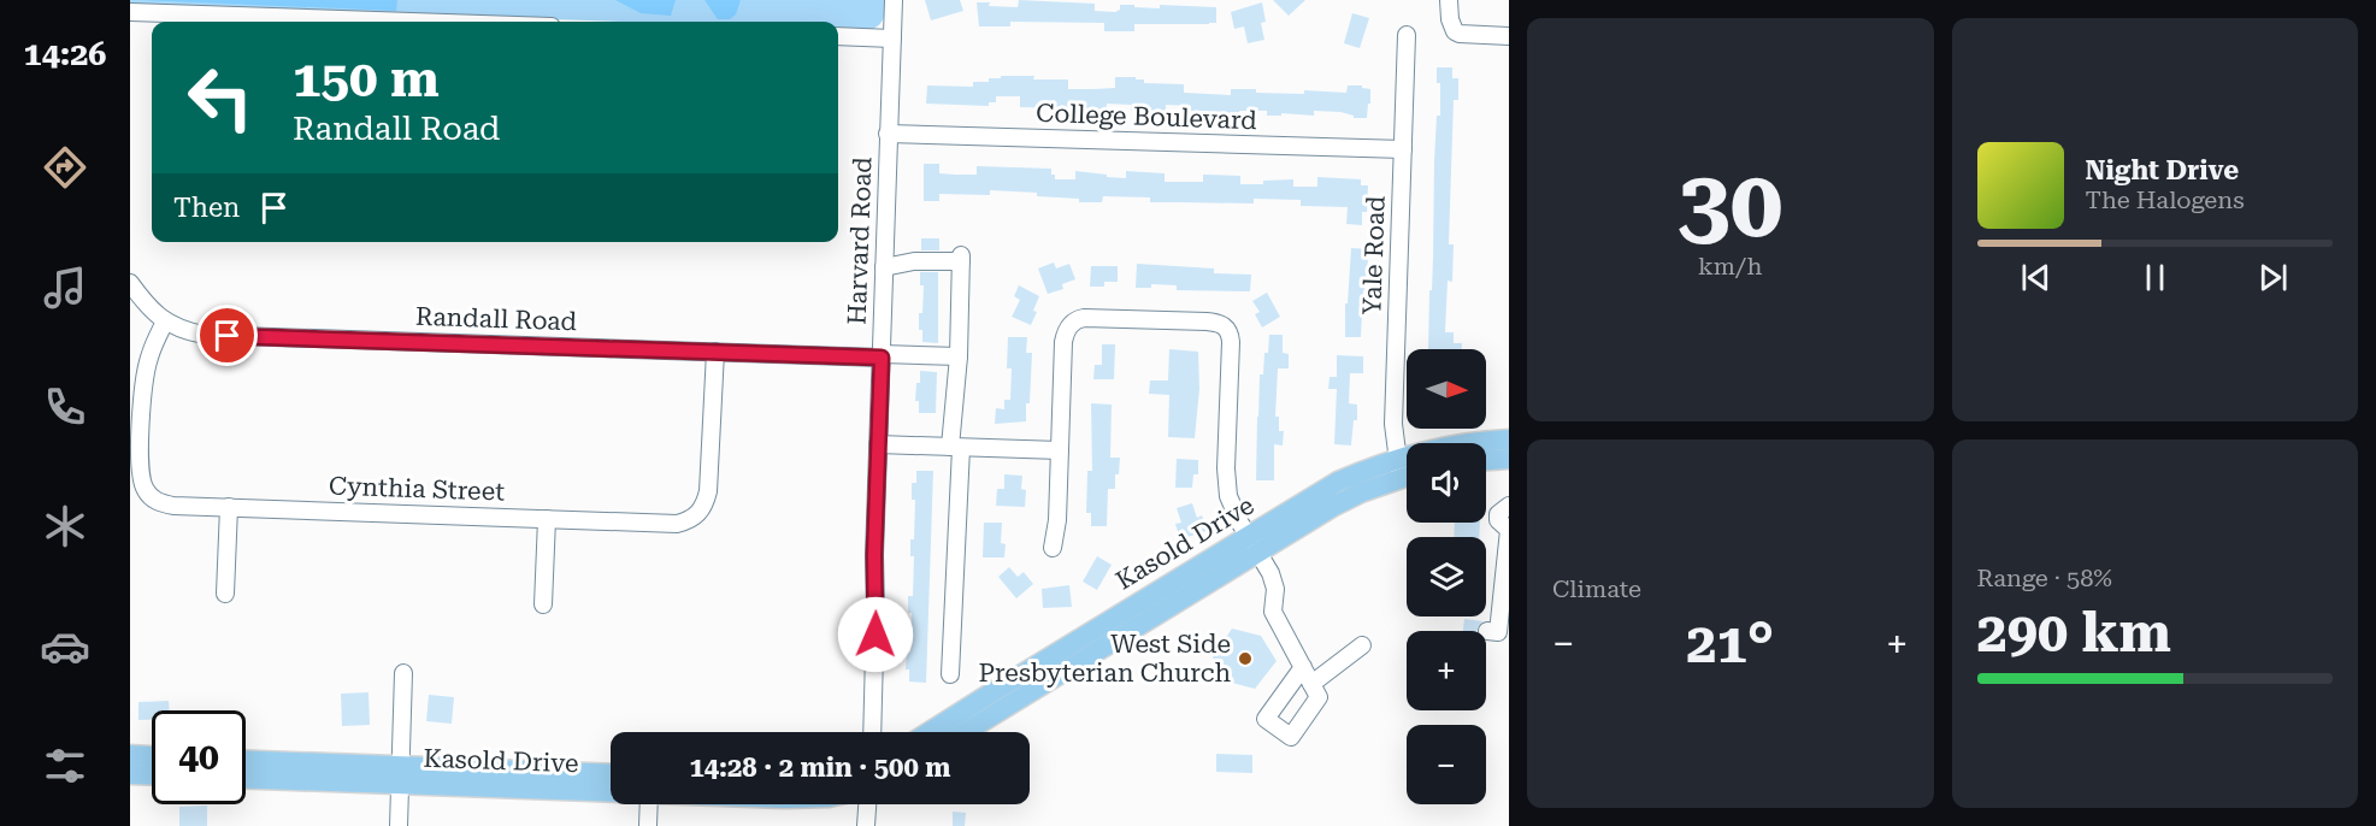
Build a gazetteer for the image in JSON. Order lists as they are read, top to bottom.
{
  "streets": {
    "main road": ["Kasold Drive"],
    "street": [
      "College Boulevard",
      "Harvard Road",
      "Yale Road",
      "Randall Road",
      "Cynthia Street"
    ]
  },
  "crossings": [
    ["College Boulevard", "Harvard Road"],
    ["College Boulevard", "Yale Road"],
    ["Harvard Road", "Randall Road"],
    ["Yale Road", "Kasold Drive"],
    ["Randall Road", "Cynthia Street"]
  ],
  "places": ["West Side Presbyterian Church"],
  "north": "right",
  "page": {
    "tabs": "14:26",
    "tile": [
      ["30", "km/h"],
      "Climate",
      ["Range · 58%", "290 km"]
    ],
    "turn": ["150 m", "Randall Road"],
    "song": ["Night Drive", "The Halogens"],
    "then": "Then",
    "map_buttons": ["+", "−"],
    "heat": ["−", "21°", "+"],
    "limit": "40",
    "trip": "14:28 · 2 min · 500 m"
  }
}
